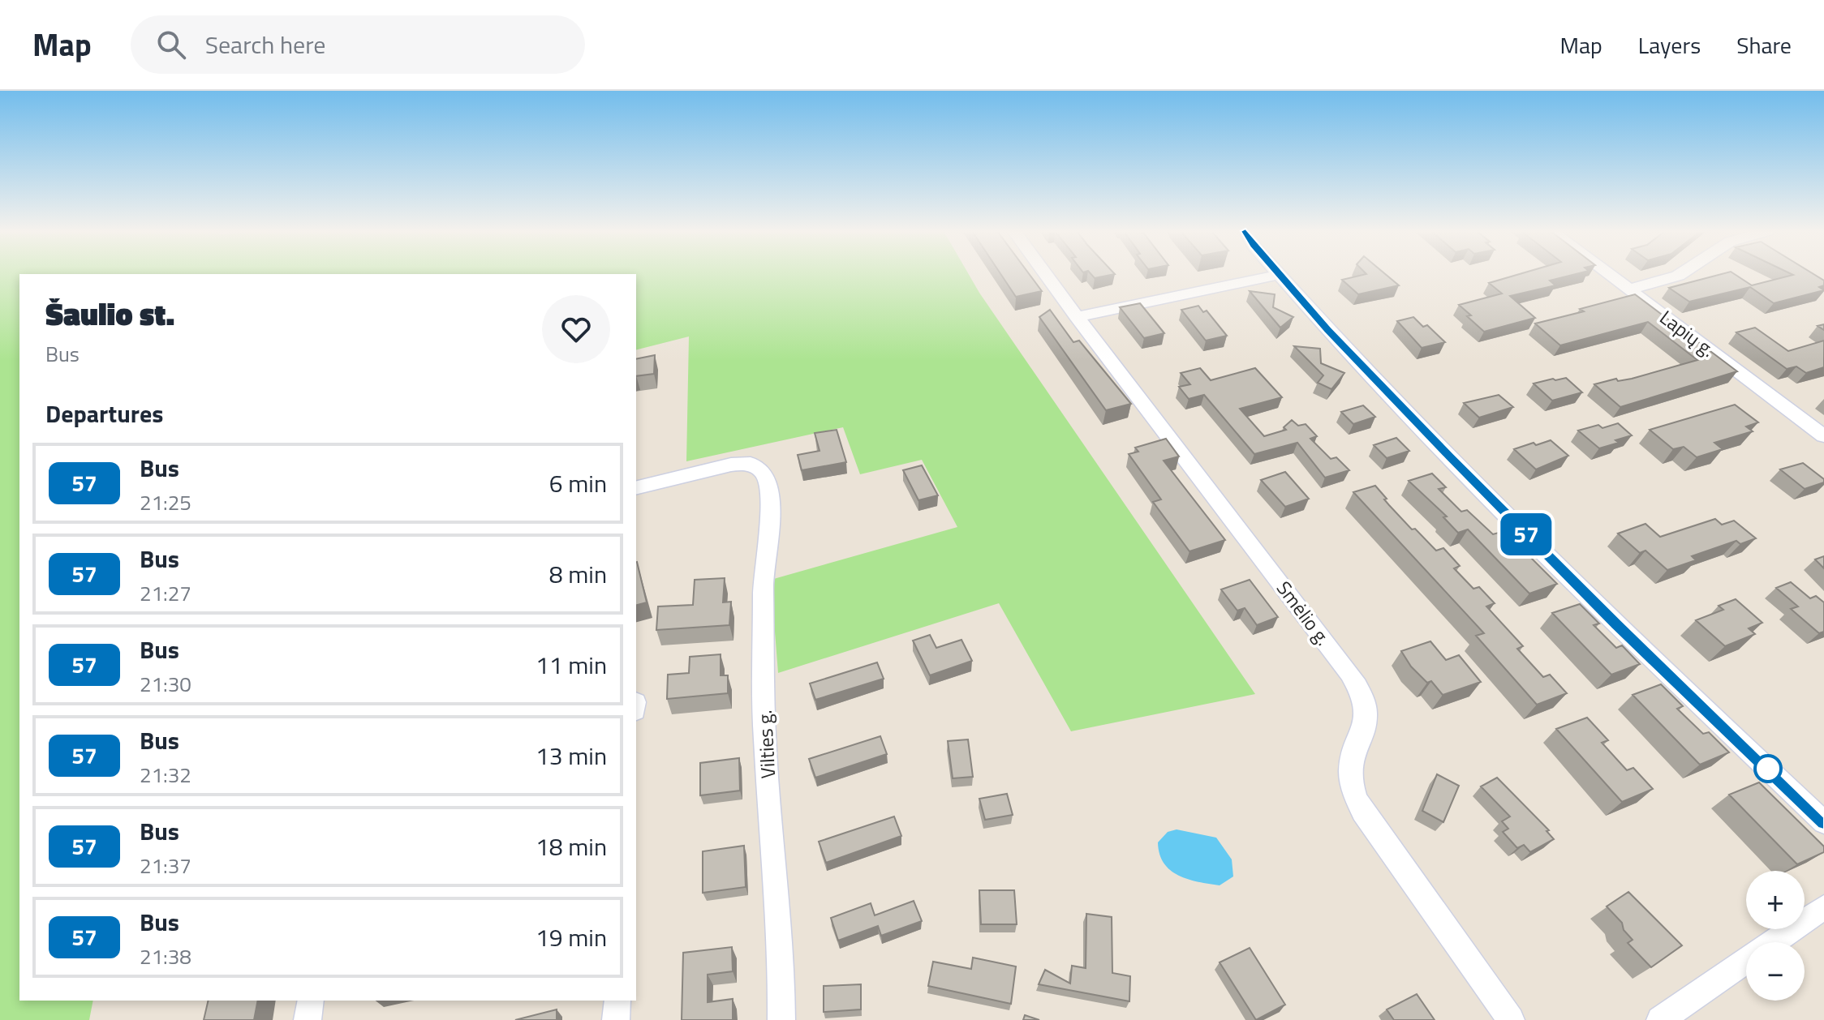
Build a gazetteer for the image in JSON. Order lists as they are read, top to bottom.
{
  "streets": {
    "street": ["Lapių g.", "Smėlio g.", "Vilties g."]
  },
  "lines": ["bus line 57"],
  "page": {
    "header": "Map",
    "search": "Search here",
    "nav": ["Map", "Layers", "Share"],
    "on_map": "57",
    "heading": [
      ["Šaulio st.", "Bus"],
      "Departures"
    ],
    "list": [
      {
        "mark": "57",
        "name": "Bus",
        "note": "21:25",
        "value": "6 min"
      },
      {
        "mark": "57",
        "name": "Bus",
        "note": "21:27",
        "value": "8 min"
      },
      {
        "mark": "57",
        "name": "Bus",
        "note": "21:30",
        "value": "11 min"
      },
      {
        "mark": "57",
        "name": "Bus",
        "note": "21:32",
        "value": "13 min"
      },
      {
        "mark": "57",
        "name": "Bus",
        "note": "21:37",
        "value": "18 min"
      },
      {
        "mark": "57",
        "name": "Bus",
        "note": "21:38",
        "value": "19 min"
      }
    ],
    "map_buttons": ["+", "−"]
  }
}
